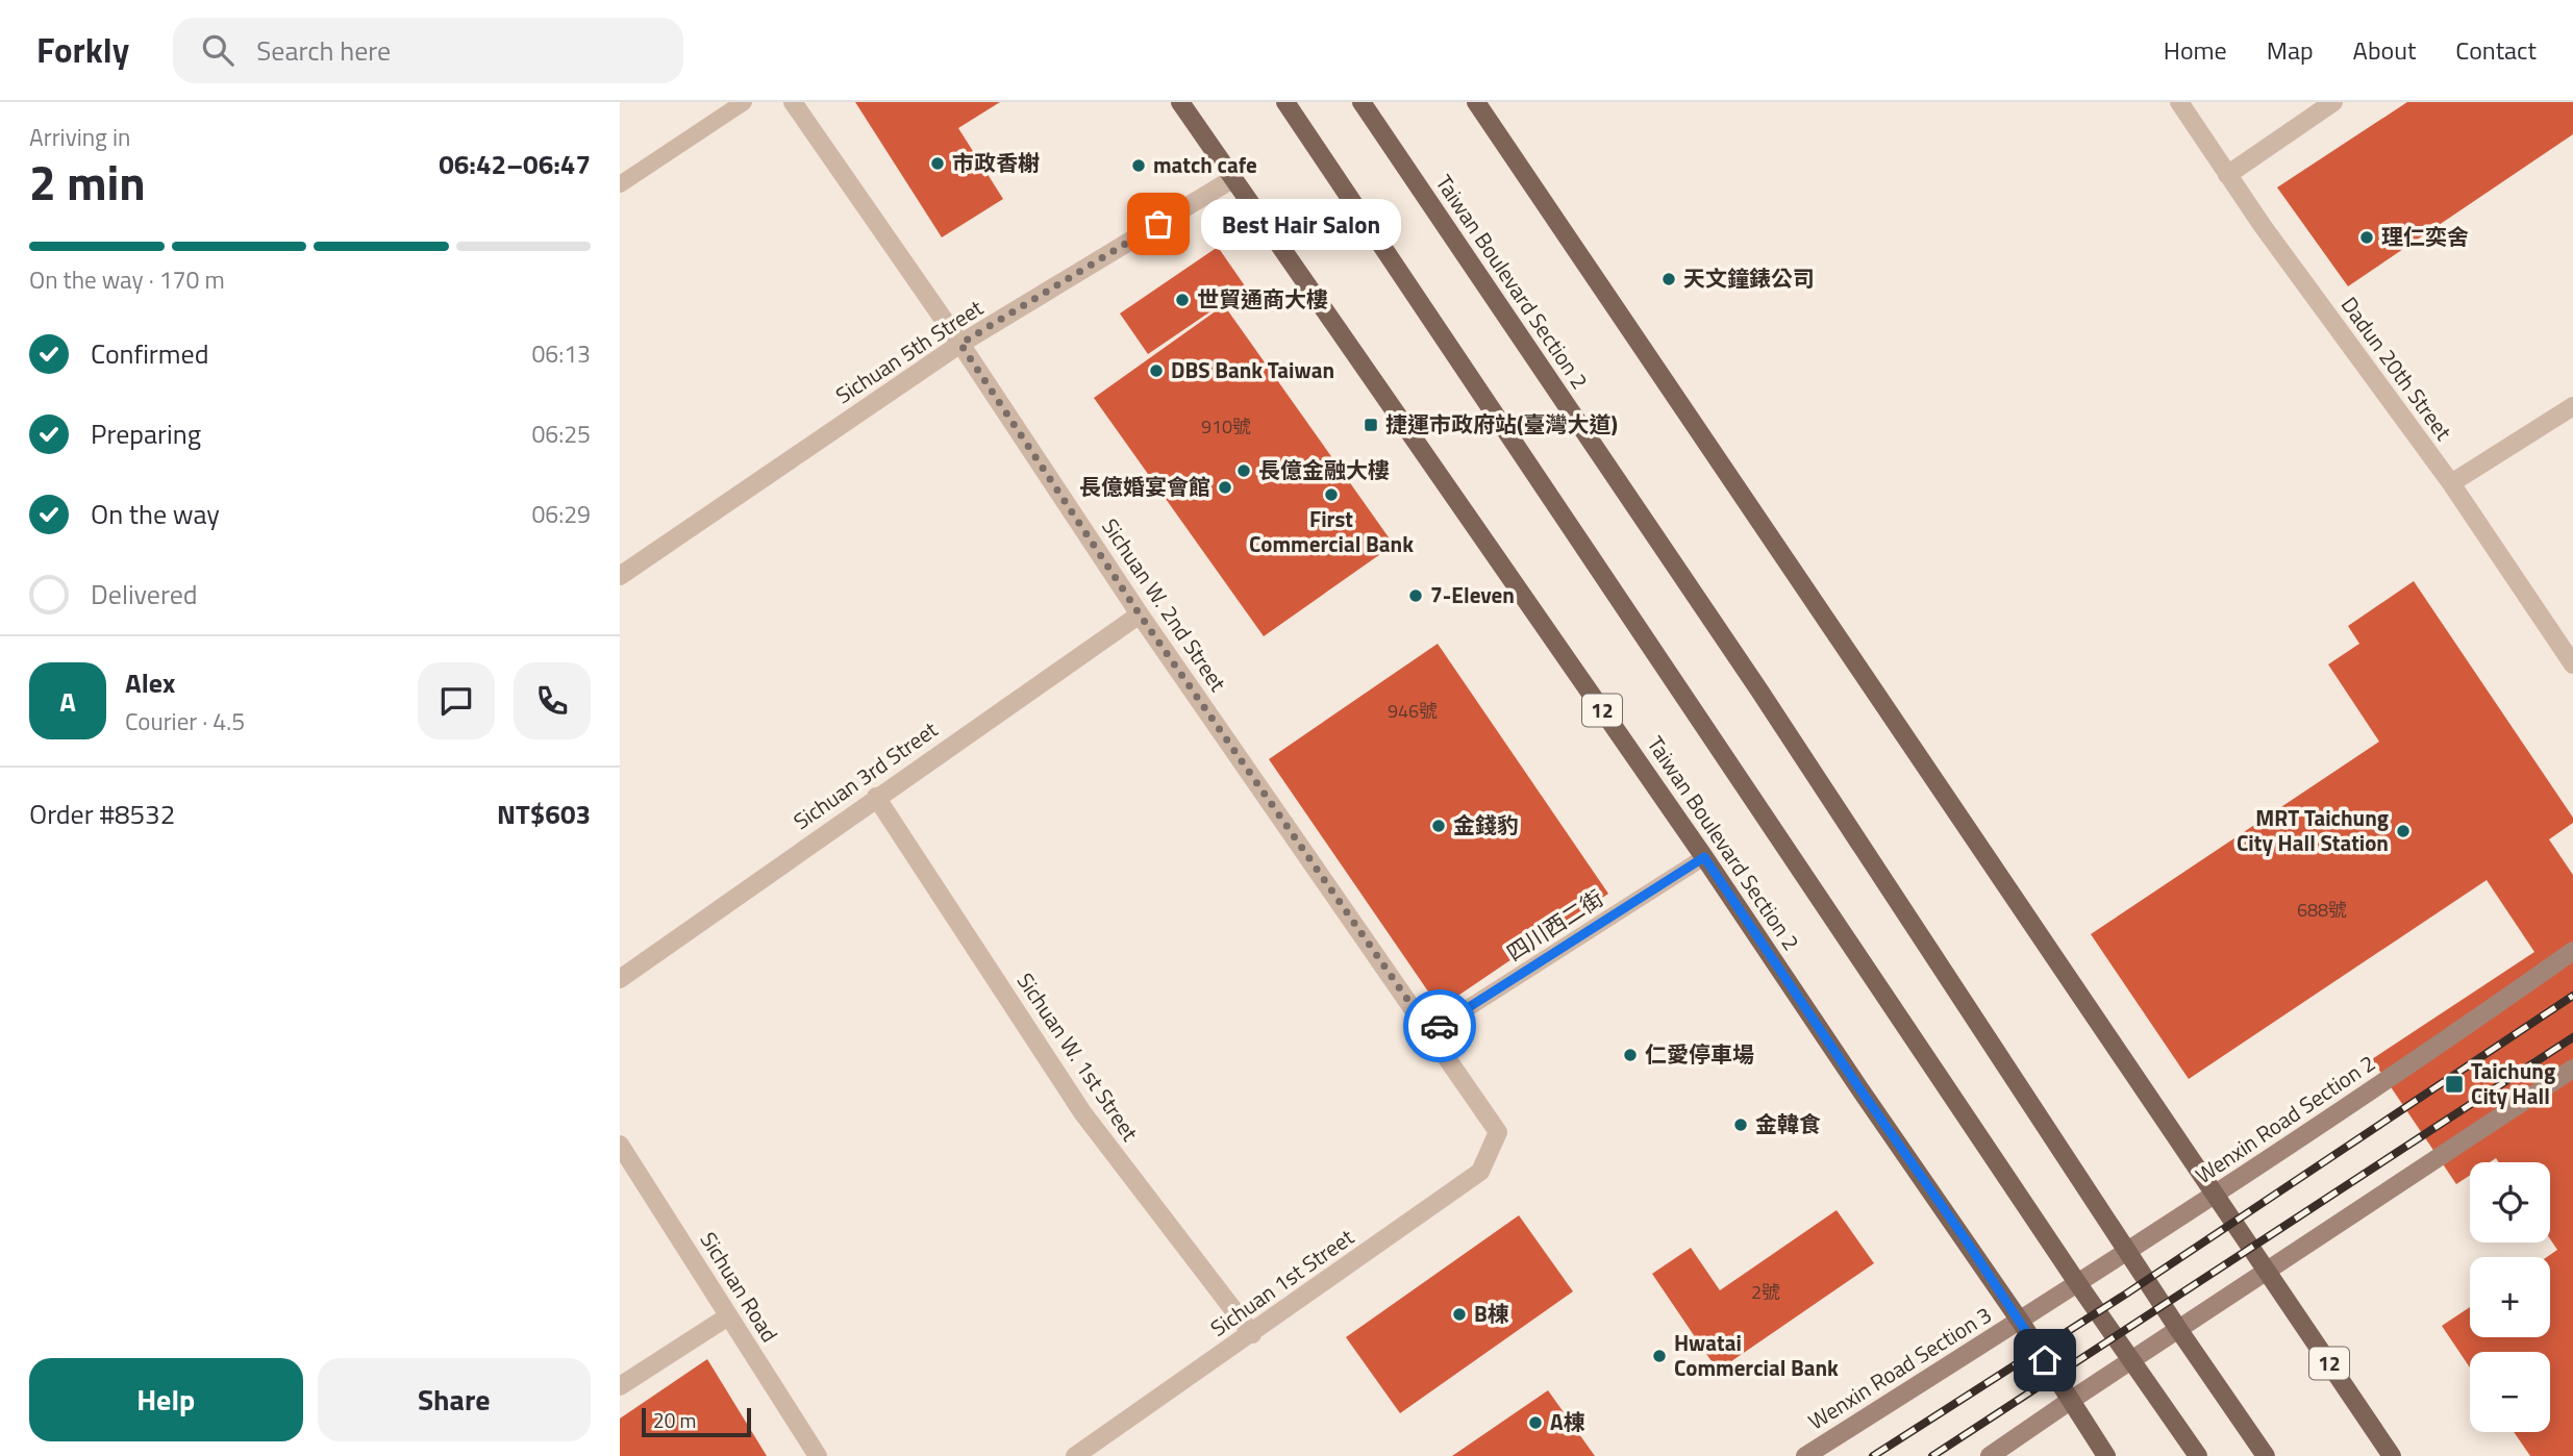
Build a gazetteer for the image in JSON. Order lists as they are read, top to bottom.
{
  "streets": {
    "main road": [
      "Taiwan Boulevard Section 2",
      "12",
      "Wenxin Road Section 2",
      "Wenxin Road Section 3"
    ],
    "street": [
      "Sichuan 5th Street",
      "Dadun 20th Street",
      "Sichuan W. 2nd Street",
      "Sichuan 3rd Street",
      "Sichuan W. 1st Street",
      "Sichuan 1st Street",
      "Sichuan Road"
    ],
    "lane": ["四川西二街"]
  },
  "crossings": [
    ["Taiwan Boulevard Section 2", "Sichuan 5th Street"],
    ["Taiwan Boulevard Section 2", "12"],
    ["Taiwan Boulevard Section 2", "四川西二街"],
    ["Taiwan Boulevard Section 2", "Wenxin Road Section 2"],
    ["Taiwan Boulevard Section 2", "Wenxin Road Section 3"],
    ["Sichuan 5th Street", "Sichuan W. 2nd Street"],
    ["Sichuan W. 2nd Street", "Sichuan 3rd Street"],
    ["Sichuan W. 2nd Street", "四川西二街"],
    ["Sichuan W. 2nd Street", "Sichuan 1st Street"],
    ["12", "Wenxin Road Section 2"],
    ["Sichuan 3rd Street", "Sichuan W. 1st Street"],
    ["Sichuan W. 1st Street", "Sichuan 1st Street"],
    ["Wenxin Road Section 2", "Wenxin Road Section 3"]
  ],
  "places": {
    "other": [
      "市政香榭",
      "match cafe",
      "Best Hair Salon",
      "理仁奕舍",
      "天文鐘錶公司",
      "世貿通商大樓",
      "DBS Bank Taiwan",
      "長億金融大樓",
      "長億婚宴會館",
      "First Commercial Bank",
      "7-Eleven",
      "金錢豹",
      "MRT Taichung City Hall Station",
      "仁愛停車場",
      "金韓食",
      "B棟",
      "Hwatai Commercial Bank",
      "A棟"
    ],
    "transit": ["捷運市政府站(臺灣大道)", "Taichung City Hall"]
  },
  "house_numbers": [
    "910號",
    "946號",
    "688號",
    "2號"
  ],
  "scale_bar": "20 m",
  "page": {
    "header": "Forkly",
    "search": "Search here",
    "nav": [
      "Home",
      "Map",
      "About",
      "Contact"
    ],
    "heading": ["2 min", "Arriving in", "06:42–06:47"],
    "panel": [
      "Alex",
      "Courier · 4.5",
      "Order #8532",
      "NT$603"
    ],
    "bubble": "Best Hair Salon",
    "bar": "On the way · 170 m",
    "list": [
      ["Confirmed", "06:13"],
      ["Preparing", "06:25"],
      ["On the way", "06:29"],
      "Delivered"
    ],
    "round": "A",
    "map_buttons": ["+", "−"],
    "buttons": ["Help", "Share"],
    "scale": "20 m"
  }
}
